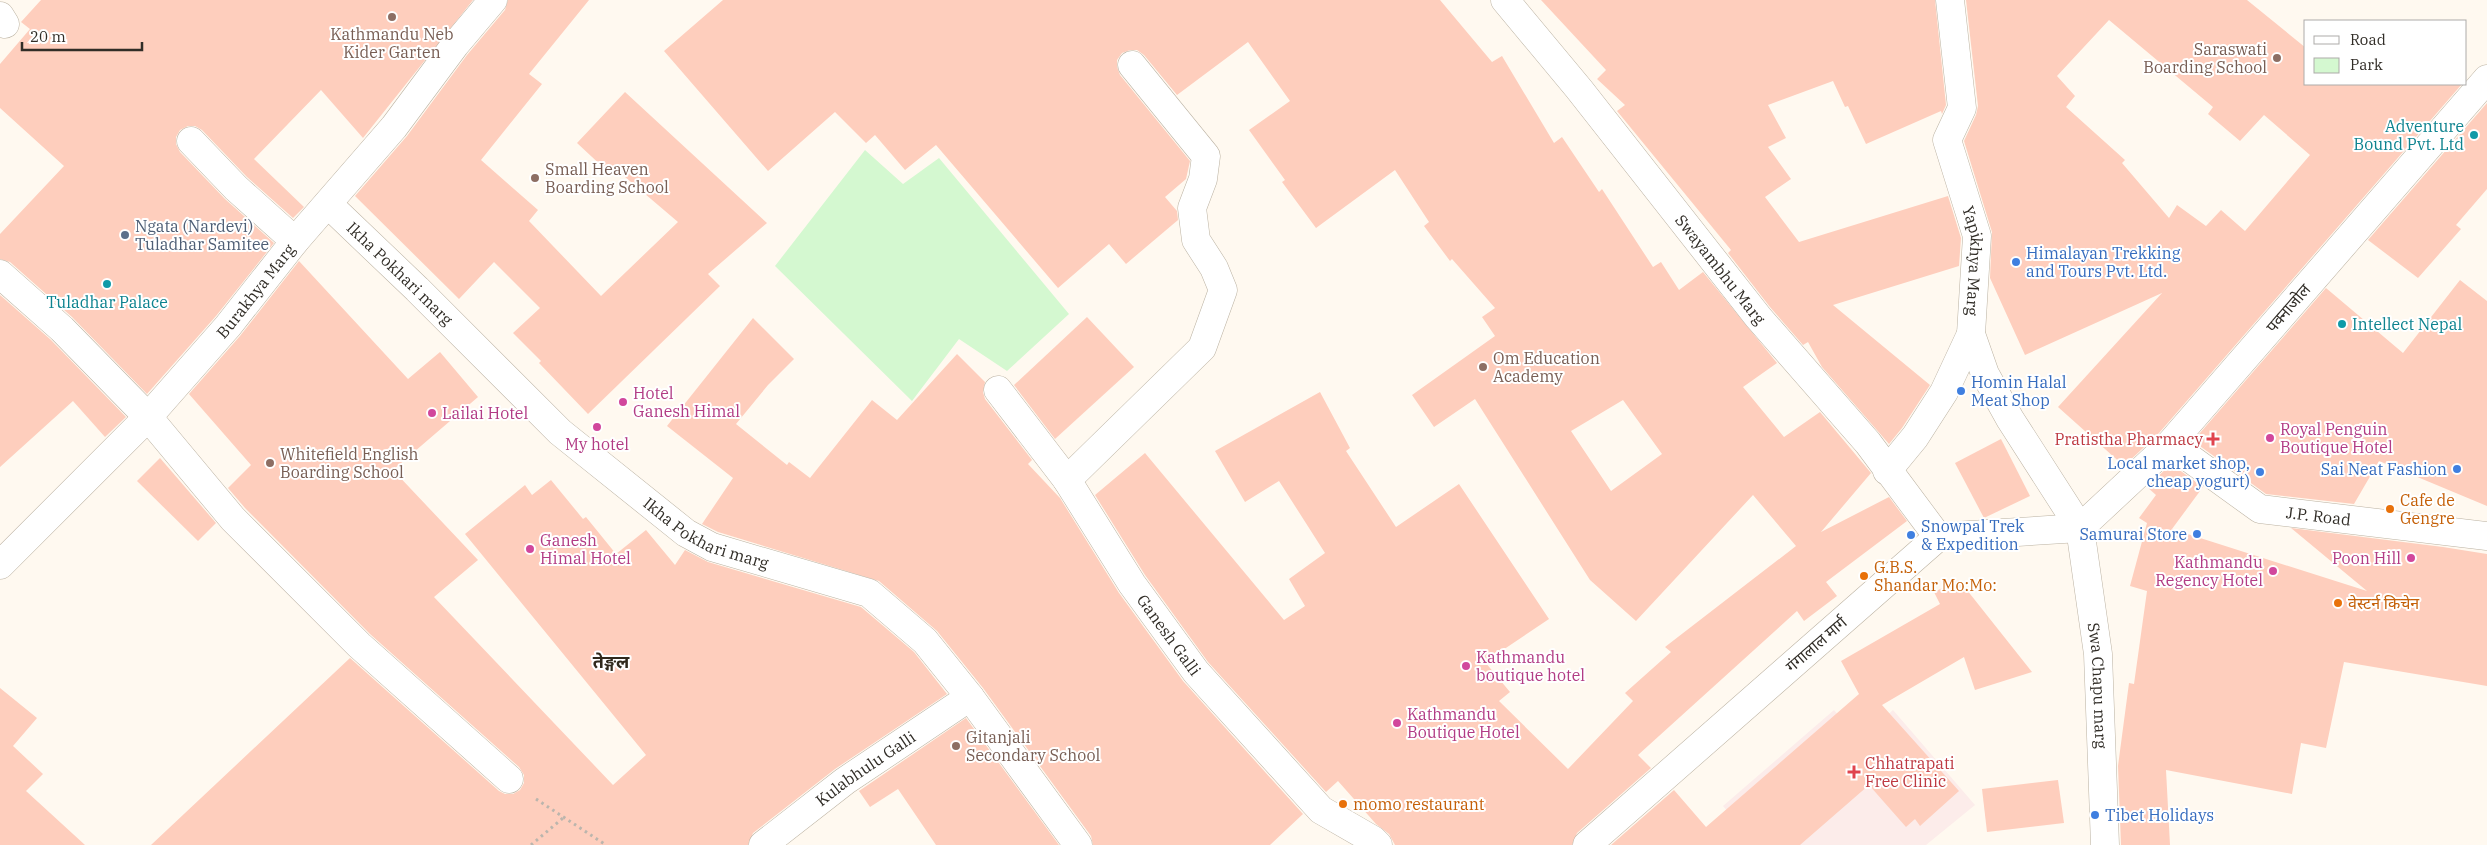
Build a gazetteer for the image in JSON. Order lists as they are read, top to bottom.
{
  "streets": {
    "street": [
      "Yapikhya Marg",
      "Swayambhu Marg",
      "Ikha Pokhari marg",
      "Burakhya Marg",
      "पक्नाजोल",
      "J.P. Road",
      "Ganesh Galli",
      "गंगालाल मार्ग",
      "Swa Chapu marg",
      "Kulabhulu Galli"
    ]
  },
  "crossings": [
    ["Yapikhya Marg", "पक्नाजोल"],
    ["Yapikhya Marg", "Swa Chapu marg"],
    ["Swayambhu Marg", "गंगालाल मार्ग"],
    ["Ikha Pokhari marg", "Burakhya Marg"],
    ["Ikha Pokhari marg", "Kulabhulu Galli"],
    ["पक्नाजोल", "J.P. Road"],
    ["पक्नाजोल", "Swa Chapu marg"]
  ],
  "districts": ["तेङ्गल"],
  "places": {
    "other": [
      "Kathmandu Neb Kider Garten",
      "Saraswati Boarding School",
      "Adventure Bound Pvt. Ltd",
      "Small Heaven Boarding School",
      "Ngata (Nardevi) Tuladhar Samitee",
      "Himalayan Trekking and Tours Pvt. Ltd.",
      "Tuladhar Palace",
      "Intellect Nepal",
      "Om Education Academy",
      "Homin Halal Meat Shop",
      "Hotel Ganesh Himal",
      "Lailai Hotel",
      "My hotel",
      "Royal Penguin Boutique Hotel",
      "Whitefield English Boarding School",
      "Sai Neat Fashion",
      "Local market shop, cheap yogurt)",
      "Cafe de Gengre",
      "Samurai Store",
      "Snowpal Trek & Expedition",
      "Ganesh Himal Hotel",
      "Poon Hill",
      "Kathmandu Regency Hotel",
      "G.B.S. Shandar Mo:Mo:",
      "वेस्टर्न किचेन",
      "Kathmandu boutique hotel",
      "Kathmandu Boutique Hotel",
      "Gitanjali Secondary School",
      "momo restaurant",
      "Tibet Holidays"
    ],
    "health": ["Pratistha Pharmacy", "Chhatrapati Free Clinic"]
  },
  "legend": ["Road", "Park"],
  "scale_bar": "20 m"
}
